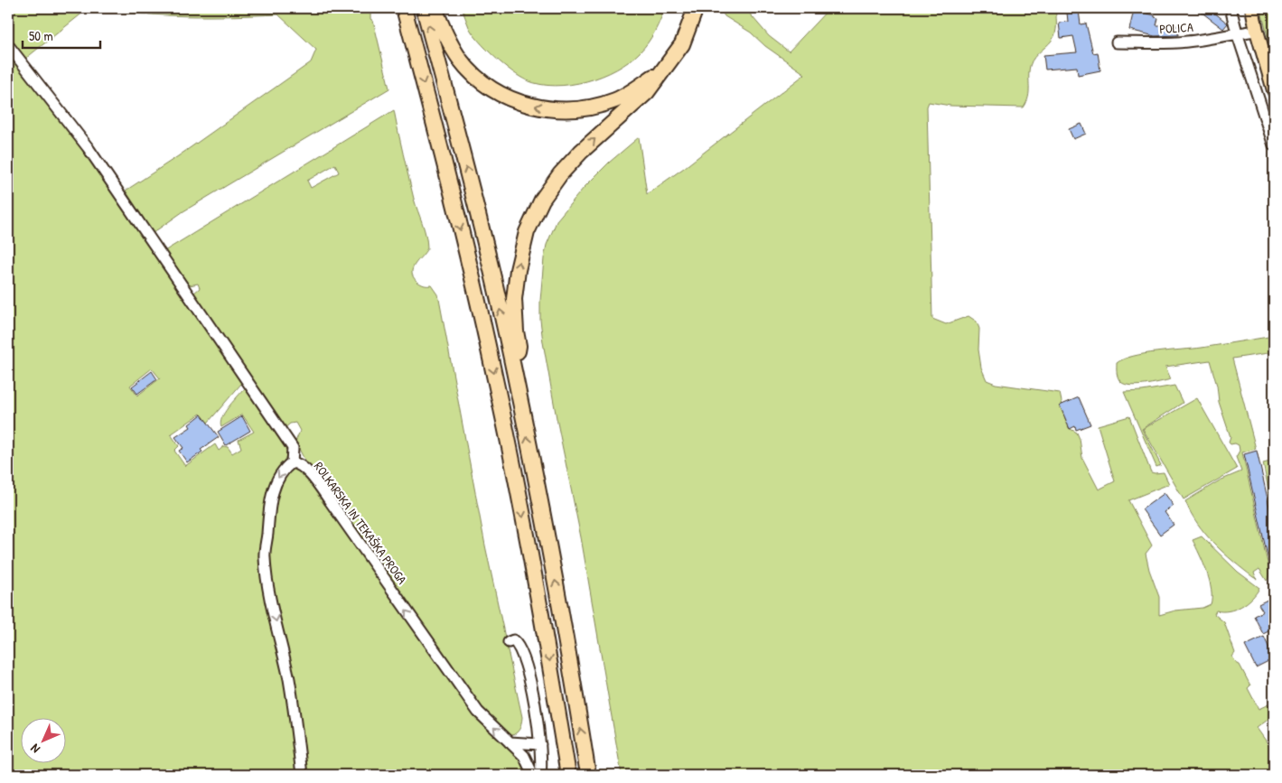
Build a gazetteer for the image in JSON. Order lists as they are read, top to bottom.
{
  "streets": {
    "street": ["POLICA", "ROLKARSKA IN TEKAŠKA PROGA"]
  },
  "one_way": ["ROLKARSKA IN TEKAŠKA PROGA"],
  "scale_bar": "50 m",
  "north": "bottom left"
}
